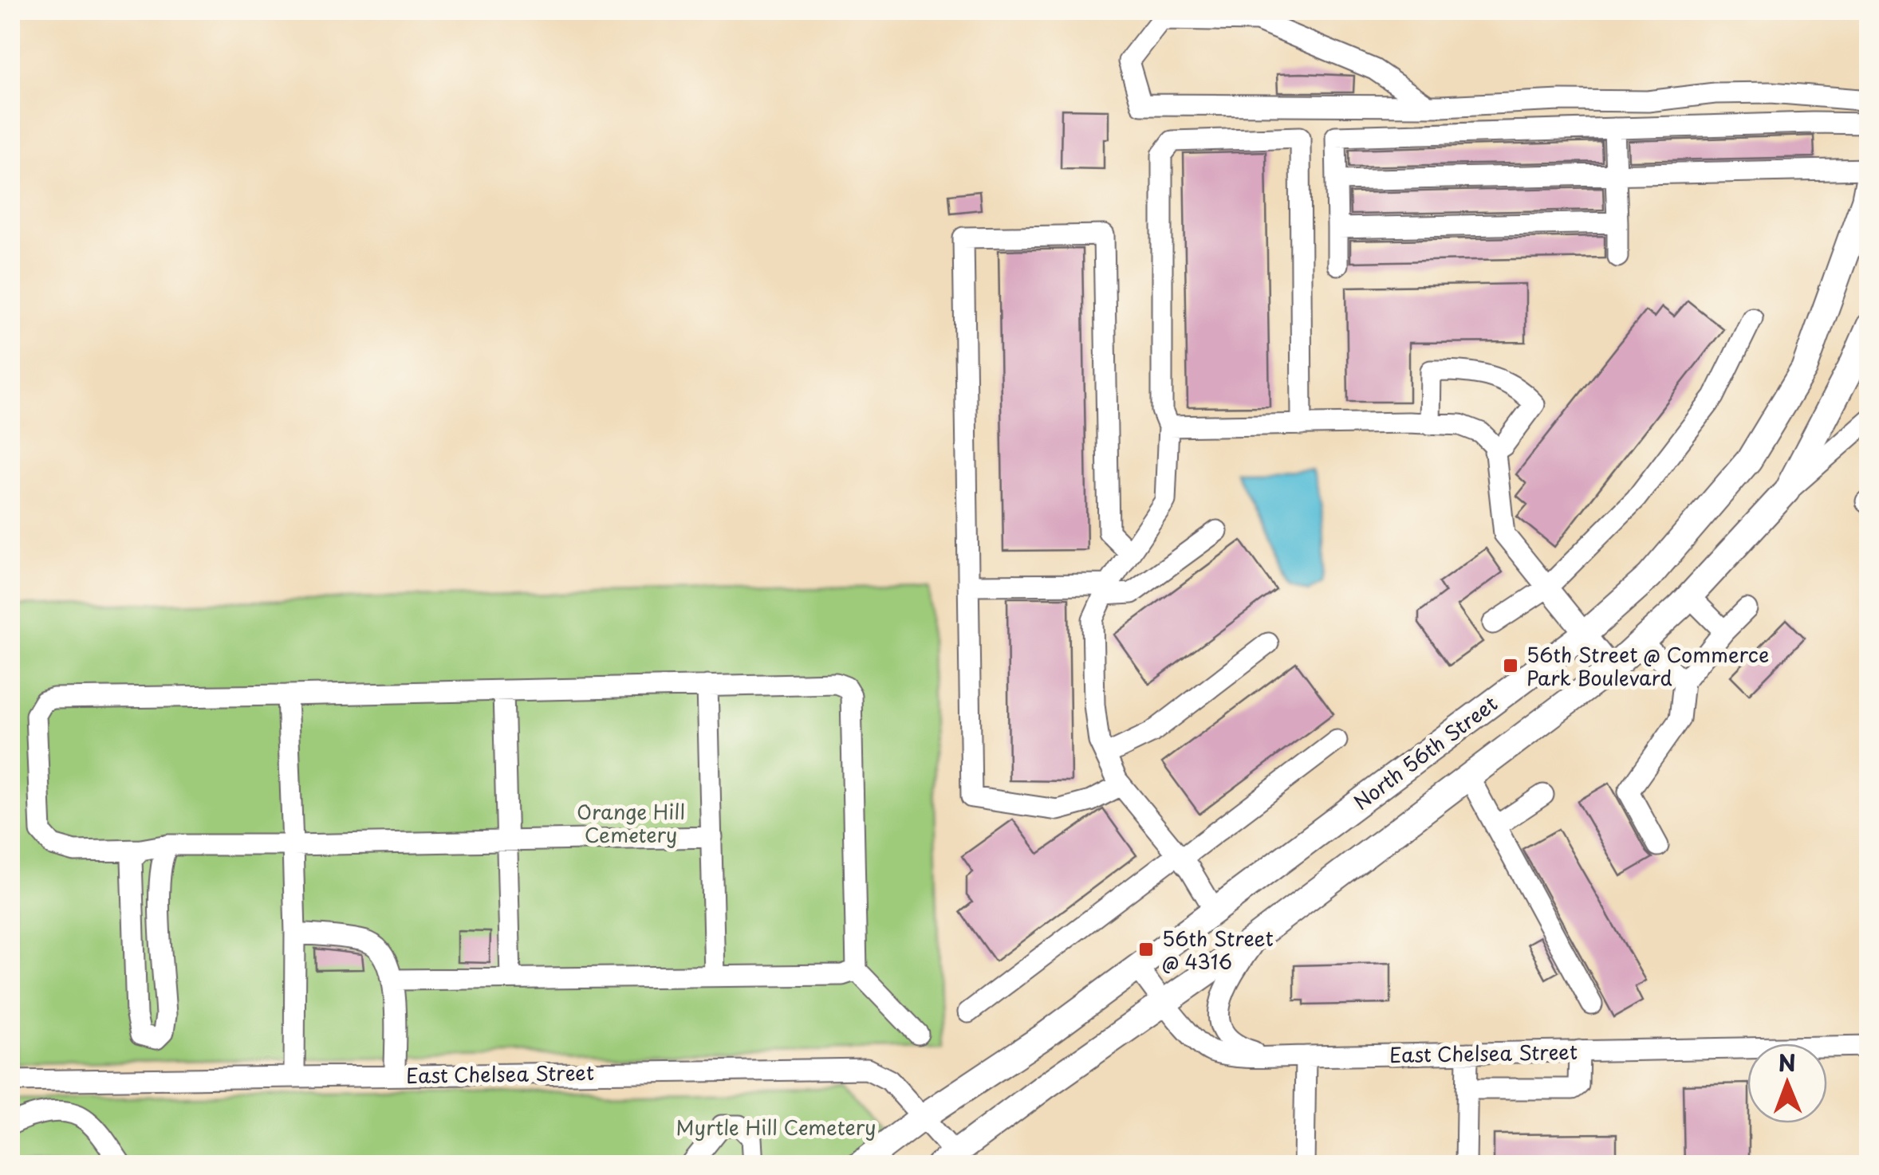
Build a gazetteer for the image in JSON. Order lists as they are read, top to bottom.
{
  "streets": {
    "main road": ["North 56th Street"],
    "street": ["East Chelsea Street"]
  },
  "crossings": [
    ["North 56th Street", "East Chelsea Street"]
  ],
  "parks": ["Orange Hill Cemetery", "Myrtle Hill Cemetery"],
  "places": {
    "transit": ["56th Street @ Commerce Park Boulevard", "56th Street @ 4316"]
  },
  "north": "top"
}
